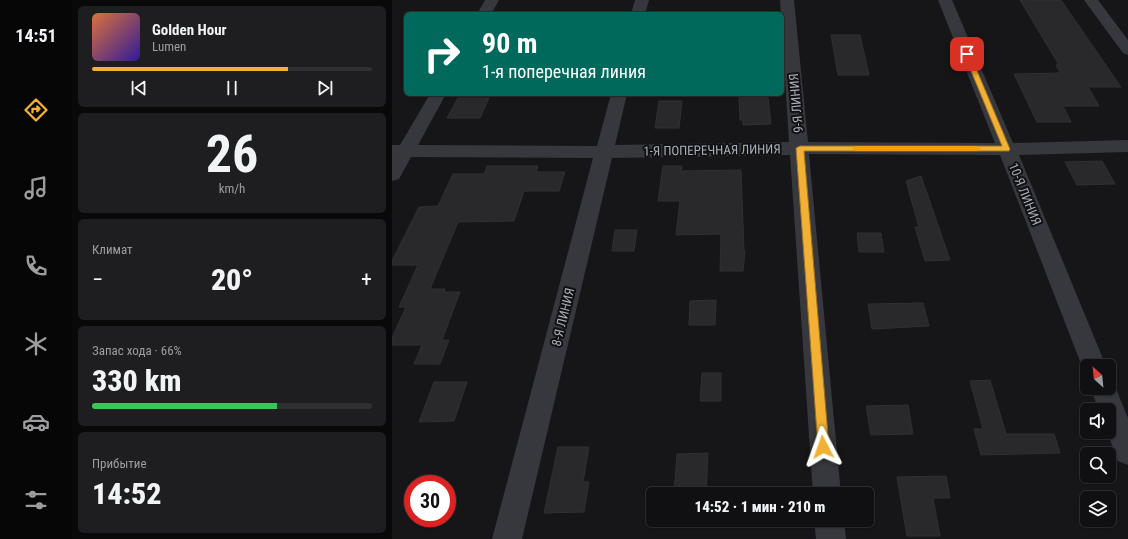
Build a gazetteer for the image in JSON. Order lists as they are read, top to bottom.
{
  "streets": {
    "street": [
      "9-Я ЛИНИЯ",
      "1-Я ПОПЕРЕЧНАЯ ЛИНИЯ",
      "10-Я ЛИНИЯ",
      "8-Я ЛИНИЯ"
    ]
  },
  "crossings": [
    ["9-Я ЛИНИЯ", "1-Я ПОПЕРЕЧНАЯ ЛИНИЯ"],
    ["1-Я ПОПЕРЕЧНАЯ ЛИНИЯ", "10-Я ЛИНИЯ"],
    ["1-Я ПОПЕРЕЧНАЯ ЛИНИЯ", "8-Я ЛИНИЯ"]
  ],
  "north": "top left",
  "page": {
    "tabs": "14:51",
    "turn": ["90 m", "1-я поперечная линия"],
    "song": ["Golden Hour", "Lumen"],
    "tile": [
      ["26", "km/h"],
      "Климат",
      ["Запас хода · 66%", "330 km"],
      ["Прибытие", "14:52"]
    ],
    "heat": ["−", "20°", "+"],
    "limit": "30",
    "trip": "14:52 · 1 мин · 210 m"
  }
}
